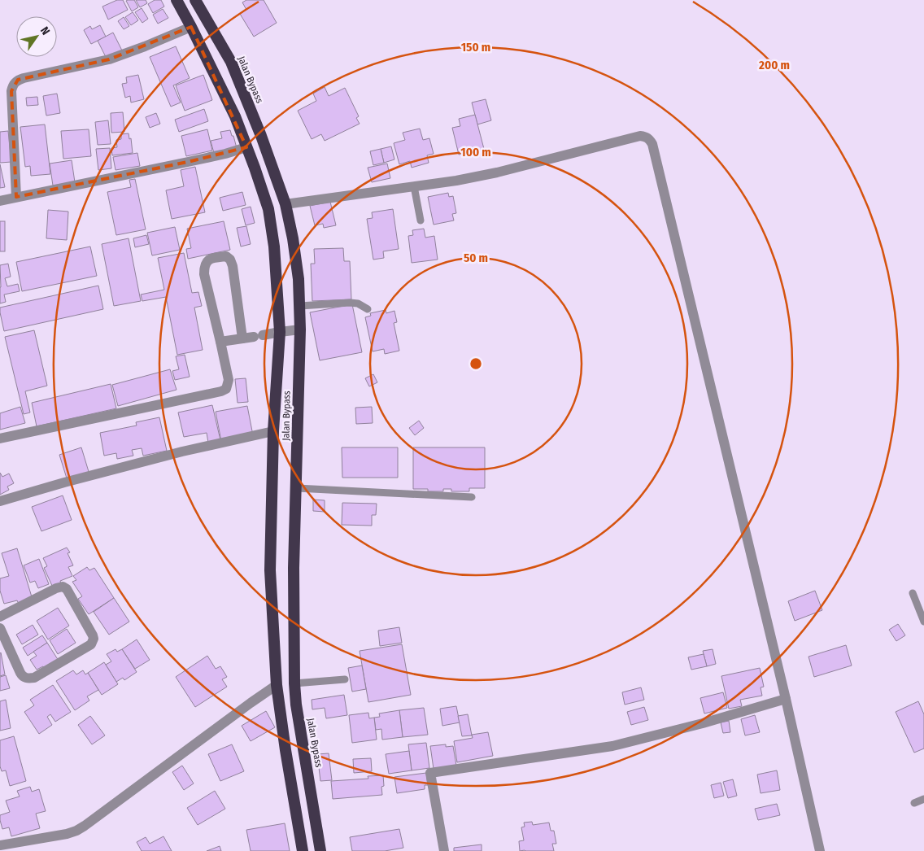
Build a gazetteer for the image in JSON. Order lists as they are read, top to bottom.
{
  "streets": {
    "highway": ["Jalan Bypass"]
  },
  "north": "top right",
  "rings": [
    "150 m",
    "200 m",
    "100 m",
    "50 m"
  ]
}
